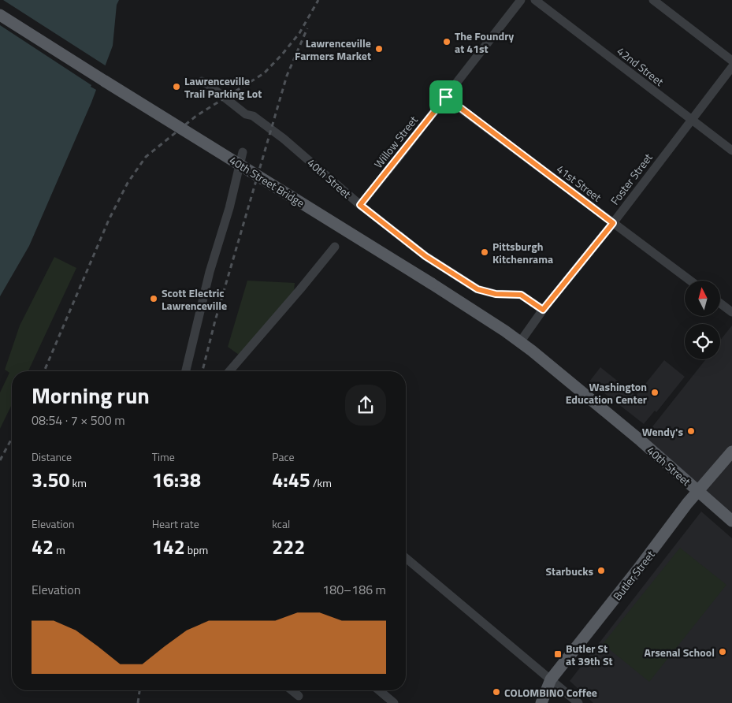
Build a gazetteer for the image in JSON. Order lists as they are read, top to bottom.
{
  "streets": {
    "main road": ["40th Street", "40th Street Bridge", "Butler Street"],
    "street": [
      "42nd Street",
      "Willow Street",
      "Foster Street",
      "41st Street"
    ]
  },
  "crossings": [
    ["42nd Street", "Foster Street"],
    ["Willow Street", "40th Street"],
    ["Willow Street", "41st Street"],
    ["40th Street", "Foster Street"],
    ["40th Street", "40th Street Bridge"],
    ["40th Street", "Butler Street"],
    ["Foster Street", "40th Street Bridge"],
    ["Foster Street", "41st Street"]
  ],
  "places": {
    "other": [
      "The Foundry at 41st",
      "Lawrenceville Farmers Market",
      "Lawrenceville Trail Parking Lot",
      "Pittsburgh Kitchenrama",
      "Scott Electric Lawrenceville",
      "Washington Education Center",
      "Wendy's",
      "Starbucks",
      "Arsenal School",
      "COLOMBINO Coffee"
    ],
    "transit": ["Butler St at 39th St"]
  },
  "north": "top",
  "page": {
    "heading": ["Morning run", "08:54 · 7 × 500 m"],
    "stats": [
      ["Distance", "3.50 km"],
      ["Time", "16:38"],
      ["Pace", "4:45 /km"],
      ["Elevation", "42 m"],
      ["Heart rate", "142 bpm"],
      ["kcal", "222"]
    ],
    "chart": ["Elevation", "180–186 m"]
  }
}
